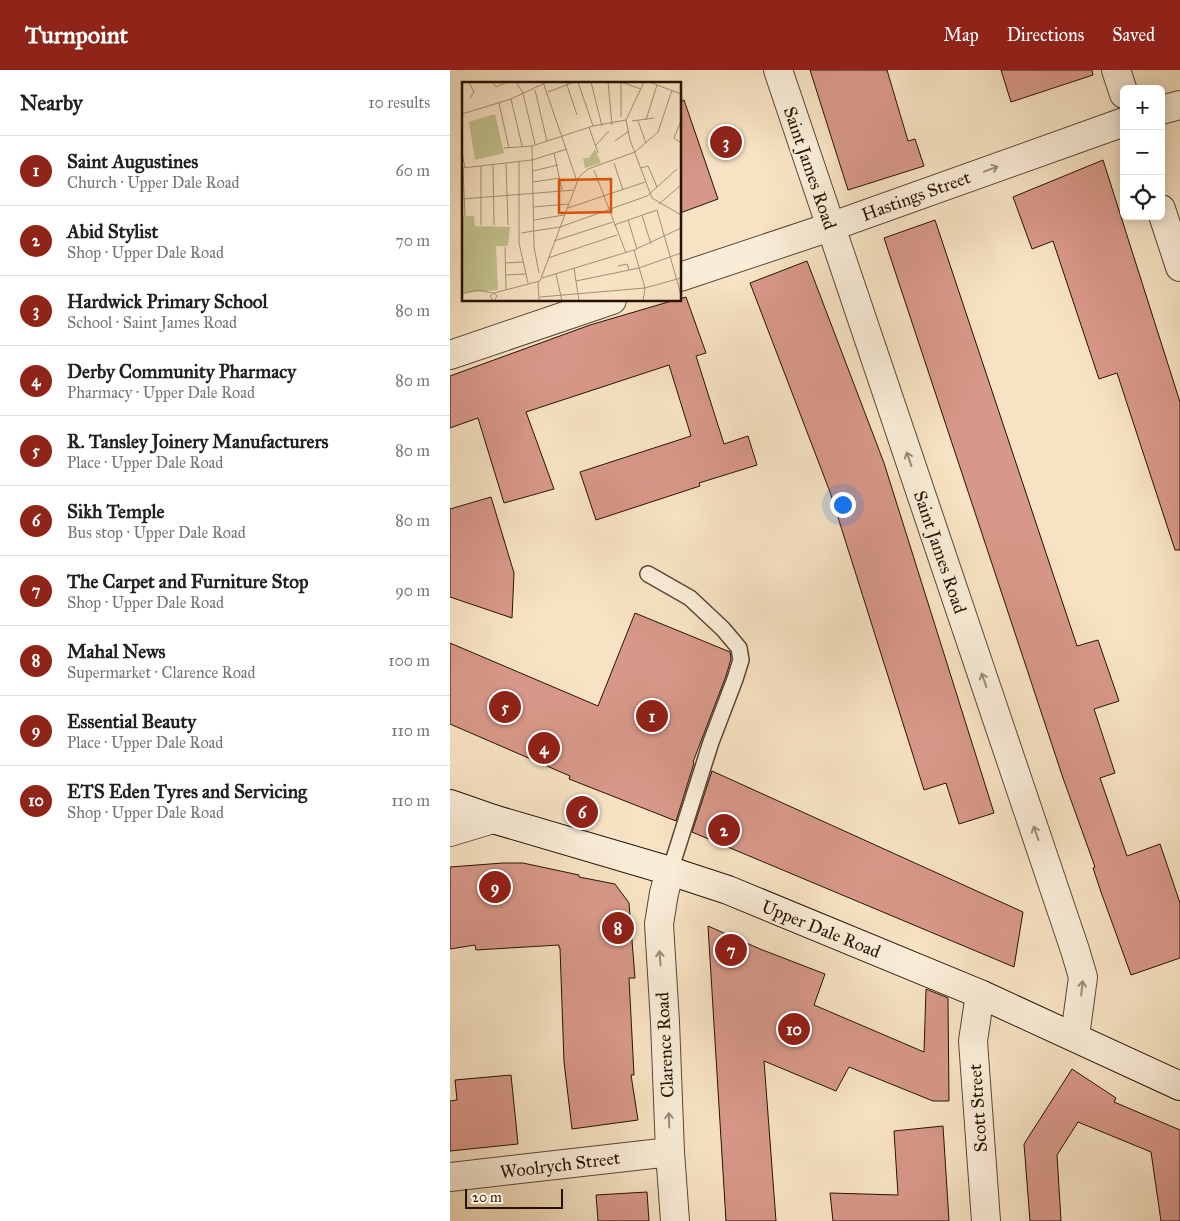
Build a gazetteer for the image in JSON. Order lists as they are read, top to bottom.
{
  "streets": {
    "street": [
      "Saint James Road",
      "Hastings Street",
      "Upper Dale Road",
      "Clarence Road",
      "Scott Street",
      "Woolrych Street"
    ]
  },
  "crossings": [
    ["Saint James Road", "Hastings Street"],
    ["Saint James Road", "Upper Dale Road"],
    ["Upper Dale Road", "Clarence Road"],
    ["Upper Dale Road", "Scott Street"],
    ["Clarence Road", "Woolrych Street"]
  ],
  "one_way": ["Saint James Road", "Hastings Street", "Clarence Road"],
  "scale_bar": "20 m",
  "page": {
    "header": "Turnpoint",
    "nav": ["Map", "Directions", "Saved"],
    "heading": ["Nearby", "10 results"],
    "map_buttons": ["+", "−"],
    "pins": [
      "3",
      "5",
      "1",
      "4",
      "6",
      "2",
      "9",
      "8",
      "7",
      "10"
    ],
    "list": [
      {
        "mark": "1",
        "name": "Saint Augustines",
        "note": "Church · Upper Dale Road",
        "value": "60 m"
      },
      {
        "mark": "2",
        "name": "Abid Stylist",
        "note": "Shop · Upper Dale Road",
        "value": "70 m"
      },
      {
        "mark": "3",
        "name": "Hardwick Primary School",
        "note": "School · Saint James Road",
        "value": "80 m"
      },
      {
        "mark": "4",
        "name": "Derby Community Pharmacy",
        "note": "Pharmacy · Upper Dale Road",
        "value": "80 m"
      },
      {
        "mark": "5",
        "name": "R. Tansley Joinery Manufacturers",
        "note": "Place · Upper Dale Road",
        "value": "80 m"
      },
      {
        "mark": "6",
        "name": "Sikh Temple",
        "note": "Bus stop · Upper Dale Road",
        "value": "80 m"
      },
      {
        "mark": "7",
        "name": "The Carpet and Furniture Stop",
        "note": "Shop · Upper Dale Road",
        "value": "90 m"
      },
      {
        "mark": "8",
        "name": "Mahal News",
        "note": "Supermarket · Clarence Road",
        "value": "100 m"
      },
      {
        "mark": "9",
        "name": "Essential Beauty",
        "note": "Place · Upper Dale Road",
        "value": "110 m"
      },
      {
        "mark": "10",
        "name": "ETS Eden Tyres and Servicing",
        "note": "Shop · Upper Dale Road",
        "value": "110 m"
      }
    ],
    "scale": "20 m"
  }
}
